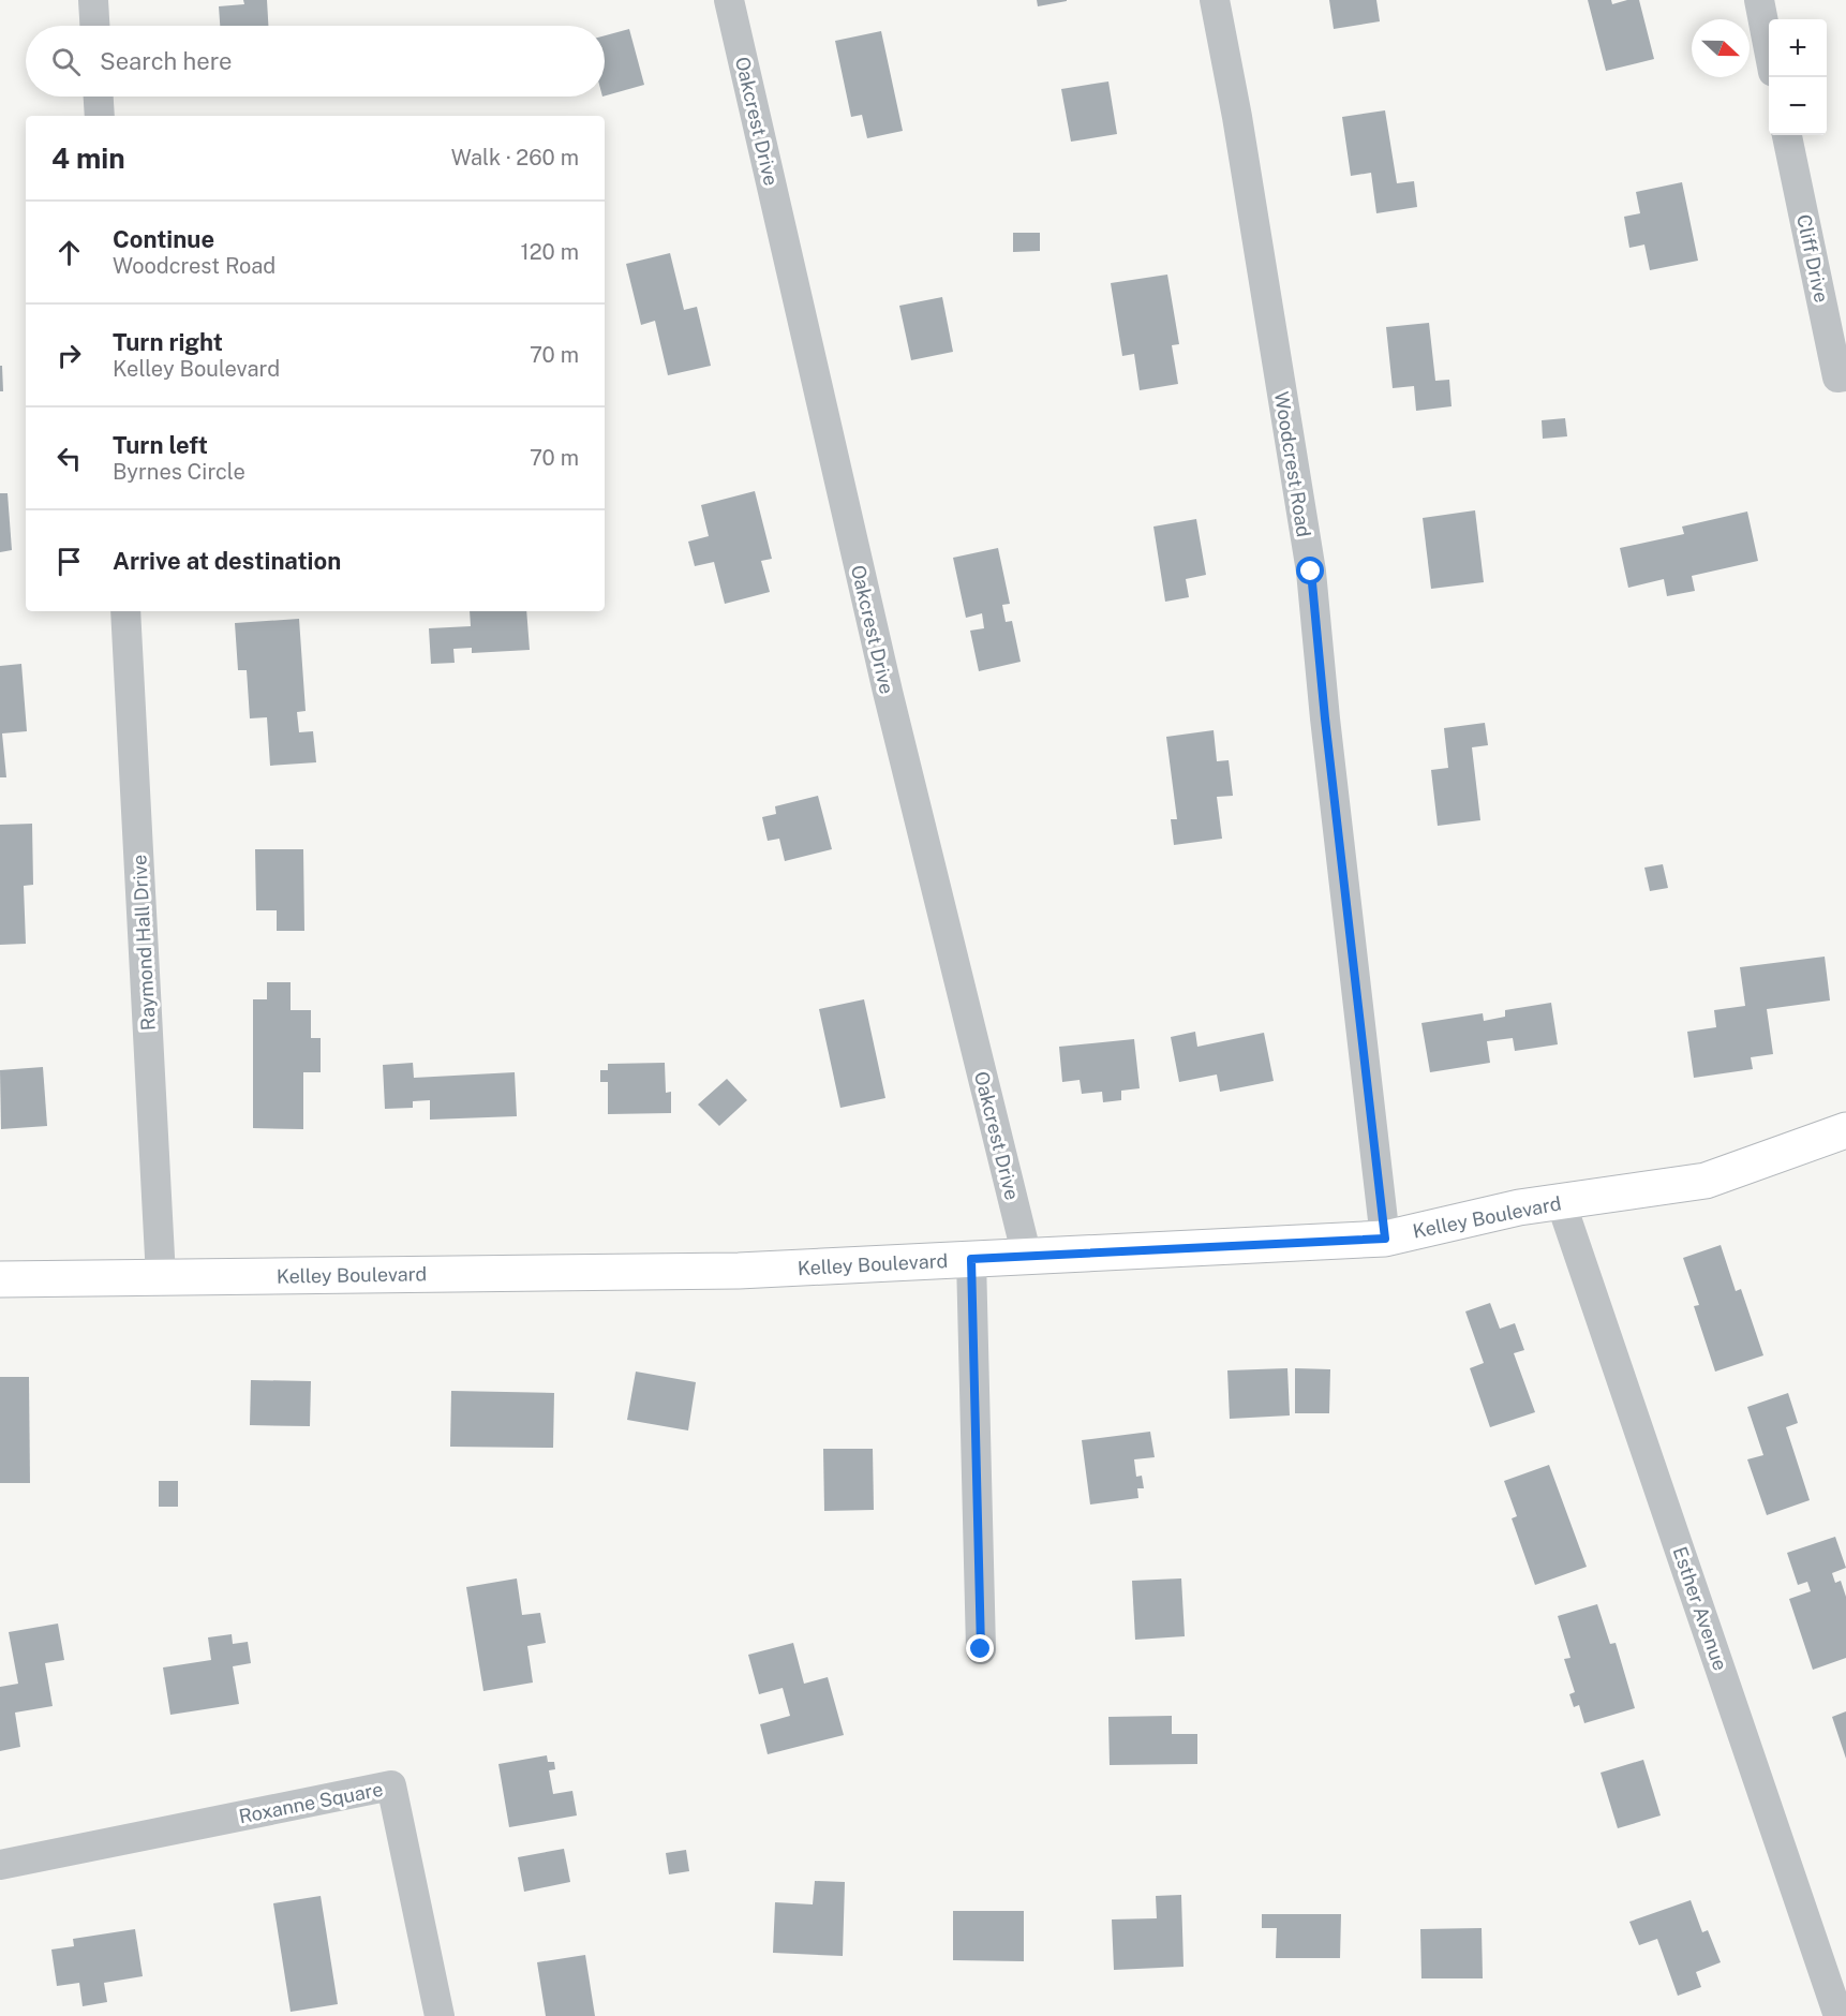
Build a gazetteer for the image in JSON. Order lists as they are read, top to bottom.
{
  "streets": {
    "main road": ["Kelley Boulevard"],
    "street": [
      "Oakcrest Drive",
      "Cliff Drive",
      "Woodcrest Road",
      "Raymond Hall Drive",
      "Esther Avenue",
      "Roxanne Square"
    ]
  },
  "crossings": [
    ["Oakcrest Drive", "Kelley Boulevard"],
    ["Woodcrest Road", "Kelley Boulevard"],
    ["Raymond Hall Drive", "Kelley Boulevard"],
    ["Kelley Boulevard", "Esther Avenue"]
  ],
  "north": "right",
  "page": {
    "map_buttons": ["+", "−"],
    "search": "Search here",
    "heading": ["4 min", "Walk · 260 m"],
    "list": [
      ["Continue", "Woodcrest Road", "120 m"],
      ["Turn right", "Kelley Boulevard", "70 m"],
      ["Turn left", "Byrnes Circle", "70 m"],
      "Arrive at destination"
    ]
  }
}
